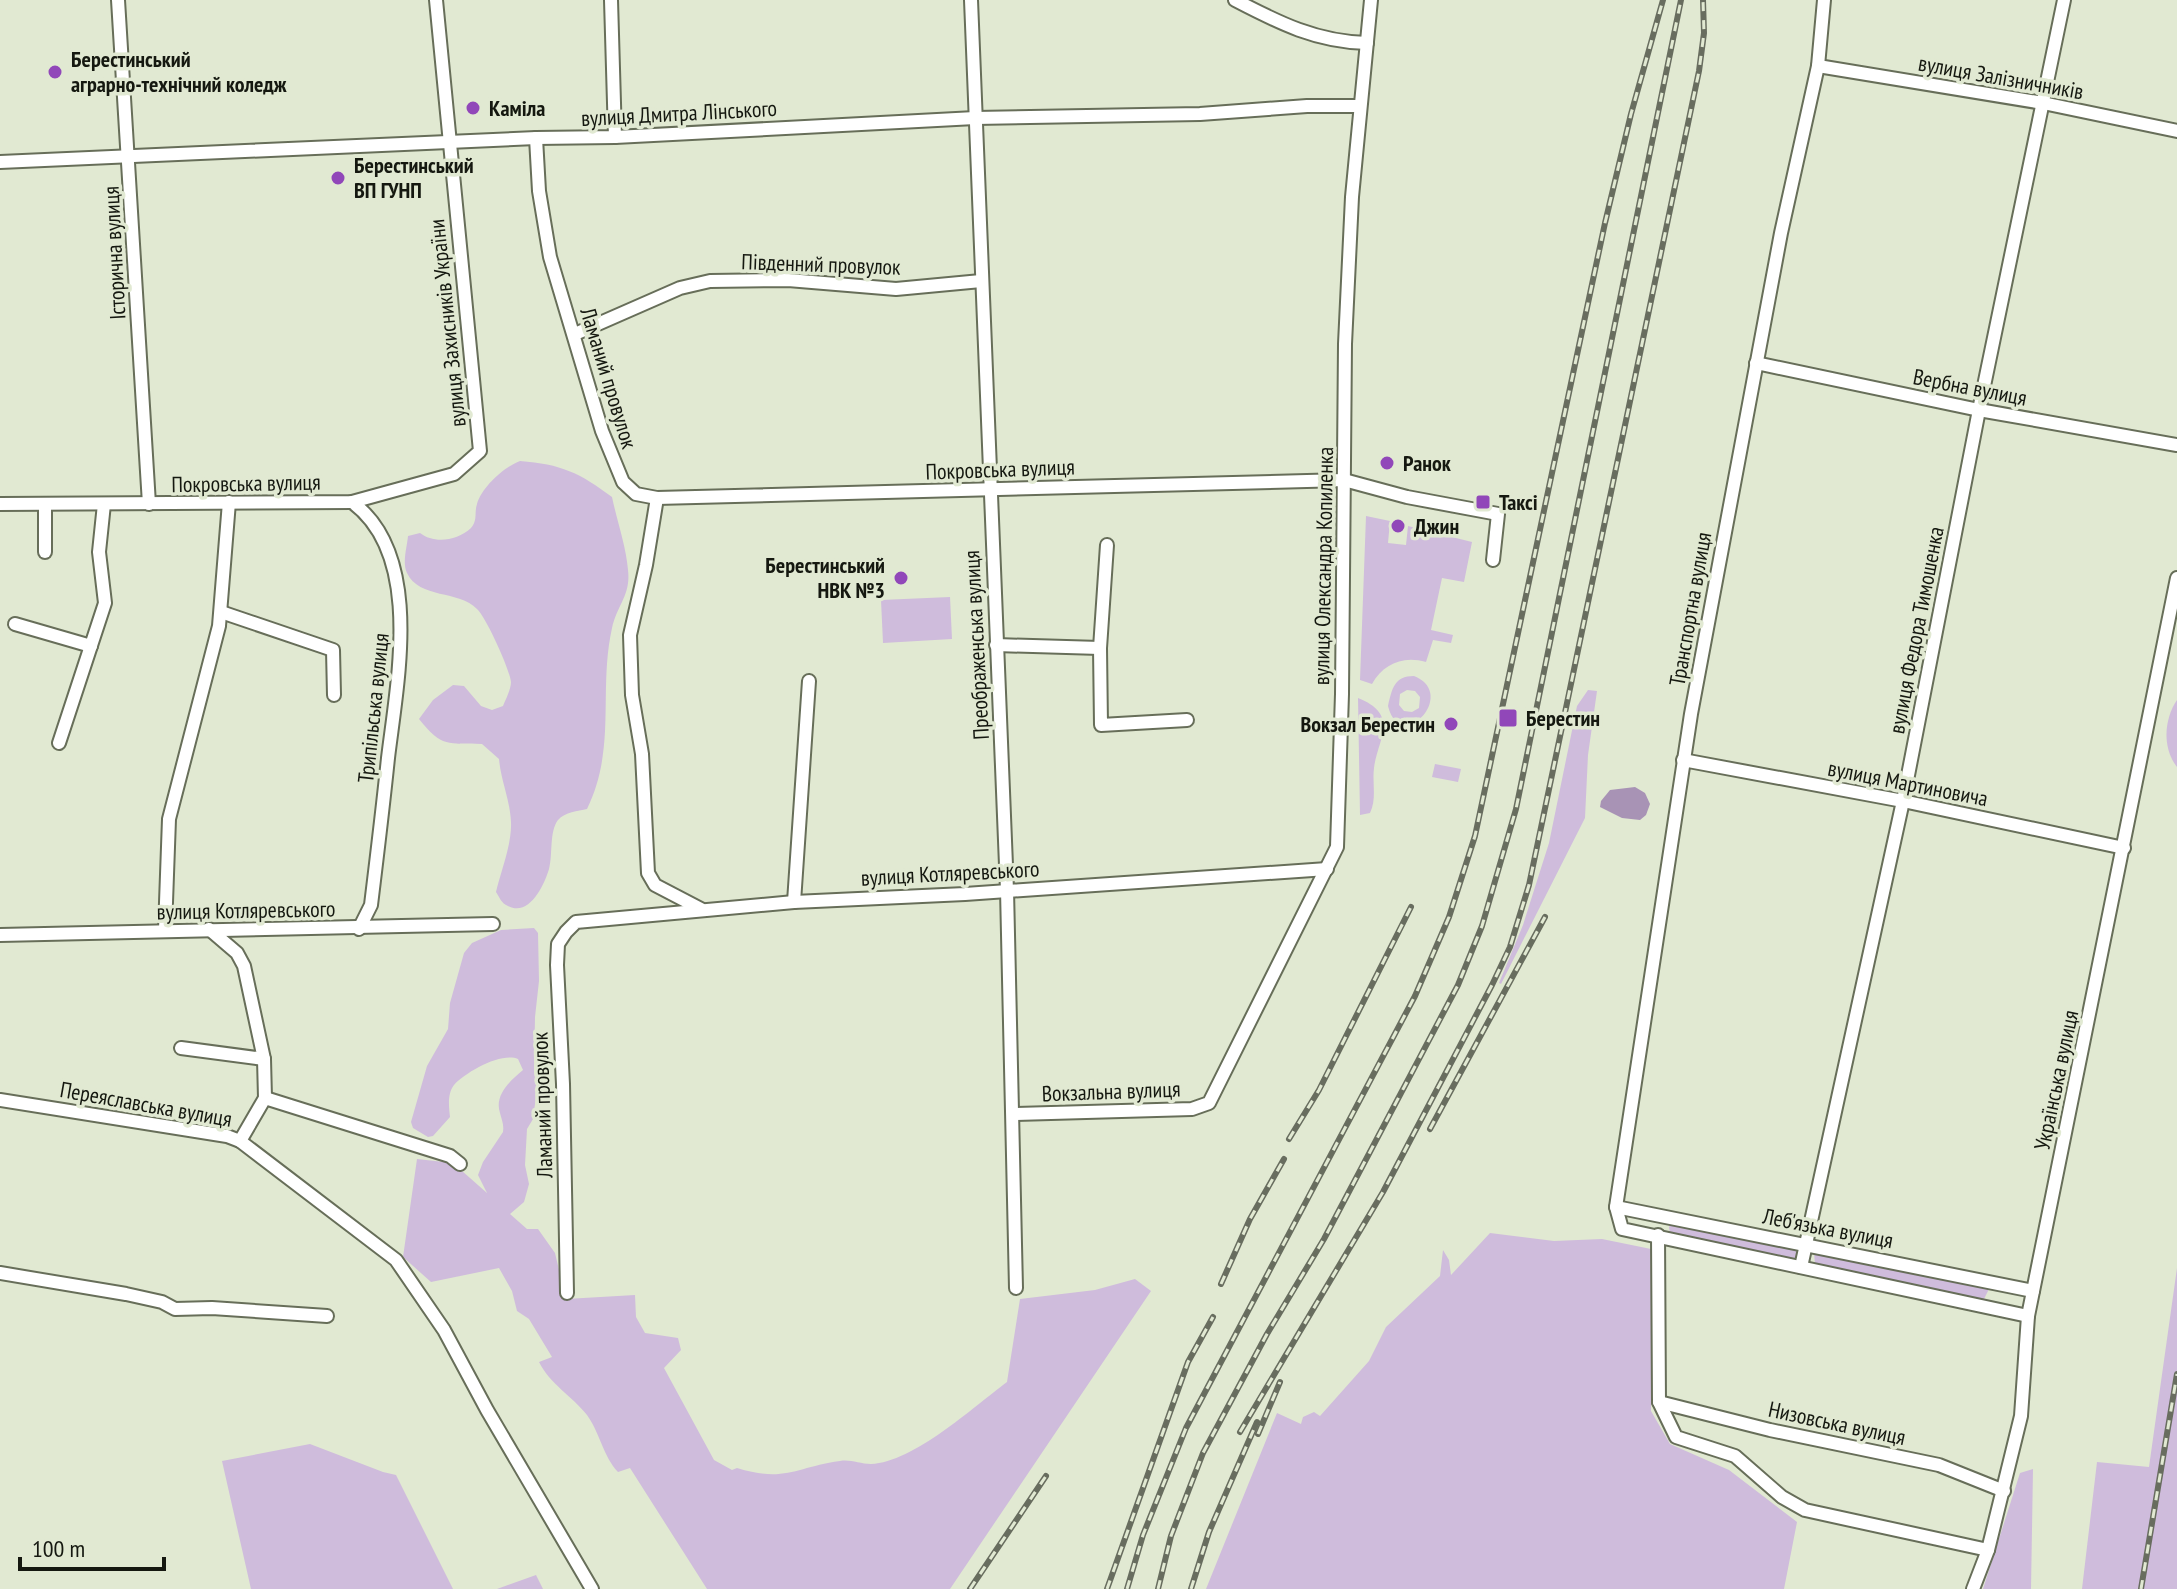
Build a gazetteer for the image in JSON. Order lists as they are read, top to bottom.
{
  "streets": {
    "street": [
      "вулиця Залізничників",
      "вулиця Дмитра Лінського",
      "Історична вулиця",
      "Південний провулок",
      "вулиця Захисників України",
      "Ламаний провулок",
      "Вербна вулиця",
      "Покровська вулиця",
      "вулиця Олександра Копиленка",
      "Транспортна вулиця",
      "вулиця Федора Тимошенка",
      "Преображенська вулиця",
      "Трипільська вулиця",
      "вулиця Мартиновича",
      "вулиця Котляревського",
      "Українська вулиця",
      "Вокзальна вулиця",
      "Переяславська вулиця",
      "Леб'язька вулиця",
      "Низовська вулиця"
    ]
  },
  "crossings": [
    ["вулиця Залізничників", "Транспортна вулиця"],
    ["вулиця Залізничників", "вулиця Федора Тимошенка"],
    ["вулиця Дмитра Лінського", "Історична вулиця"],
    ["вулиця Дмитра Лінського", "вулиця Захисників України"],
    ["вулиця Дмитра Лінського", "Ламаний провулок"],
    ["вулиця Дмитра Лінського", "вулиця Олександра Копиленка"],
    ["вулиця Дмитра Лінського", "Преображенська вулиця"],
    ["Історична вулиця", "Покровська вулиця"],
    ["Південний провулок", "Ламаний провулок"],
    ["Південний провулок", "Преображенська вулиця"],
    ["вулиця Захисників України", "Покровська вулиця"],
    ["Ламаний провулок", "Покровська вулиця"],
    ["Ламаний провулок", "вулиця Котляревського"],
    ["Вербна вулиця", "Транспортна вулиця"],
    ["Вербна вулиця", "вулиця Федора Тимошенка"],
    ["Покровська вулиця", "вулиця Олександра Копиленка"],
    ["Покровська вулиця", "Преображенська вулиця"],
    ["Покровська вулиця", "Трипільська вулиця"],
    ["вулиця Олександра Копиленка", "вулиця Котляревського"],
    ["вулиця Олександра Копиленка", "Вокзальна вулиця"],
    ["Транспортна вулиця", "вулиця Мартиновича"],
    ["Транспортна вулиця", "Леб'язька вулиця"],
    ["вулиця Федора Тимошенка", "вулиця Мартиновича"],
    ["вулиця Федора Тимошенка", "Леб'язька вулиця"],
    ["Преображенська вулиця", "вулиця Котляревського"],
    ["Преображенська вулиця", "Вокзальна вулиця"],
    ["Трипільська вулиця", "вулиця Котляревського"],
    ["вулиця Мартиновича", "Українська вулиця"],
    ["Українська вулиця", "Леб'язька вулиця"],
    ["Українська вулиця", "Низовська вулиця"]
  ],
  "places": {
    "other": [
      "Берестинський аграрно-технічний коледж",
      "Каміла",
      "Берестинський ВП ГУНП",
      "Ранок",
      "Джин",
      "Берестинський НВК №3",
      "Вокзал Берестин"
    ],
    "transit": ["Таксі", "Берестин"]
  },
  "scale_bar": "100 m"
}
